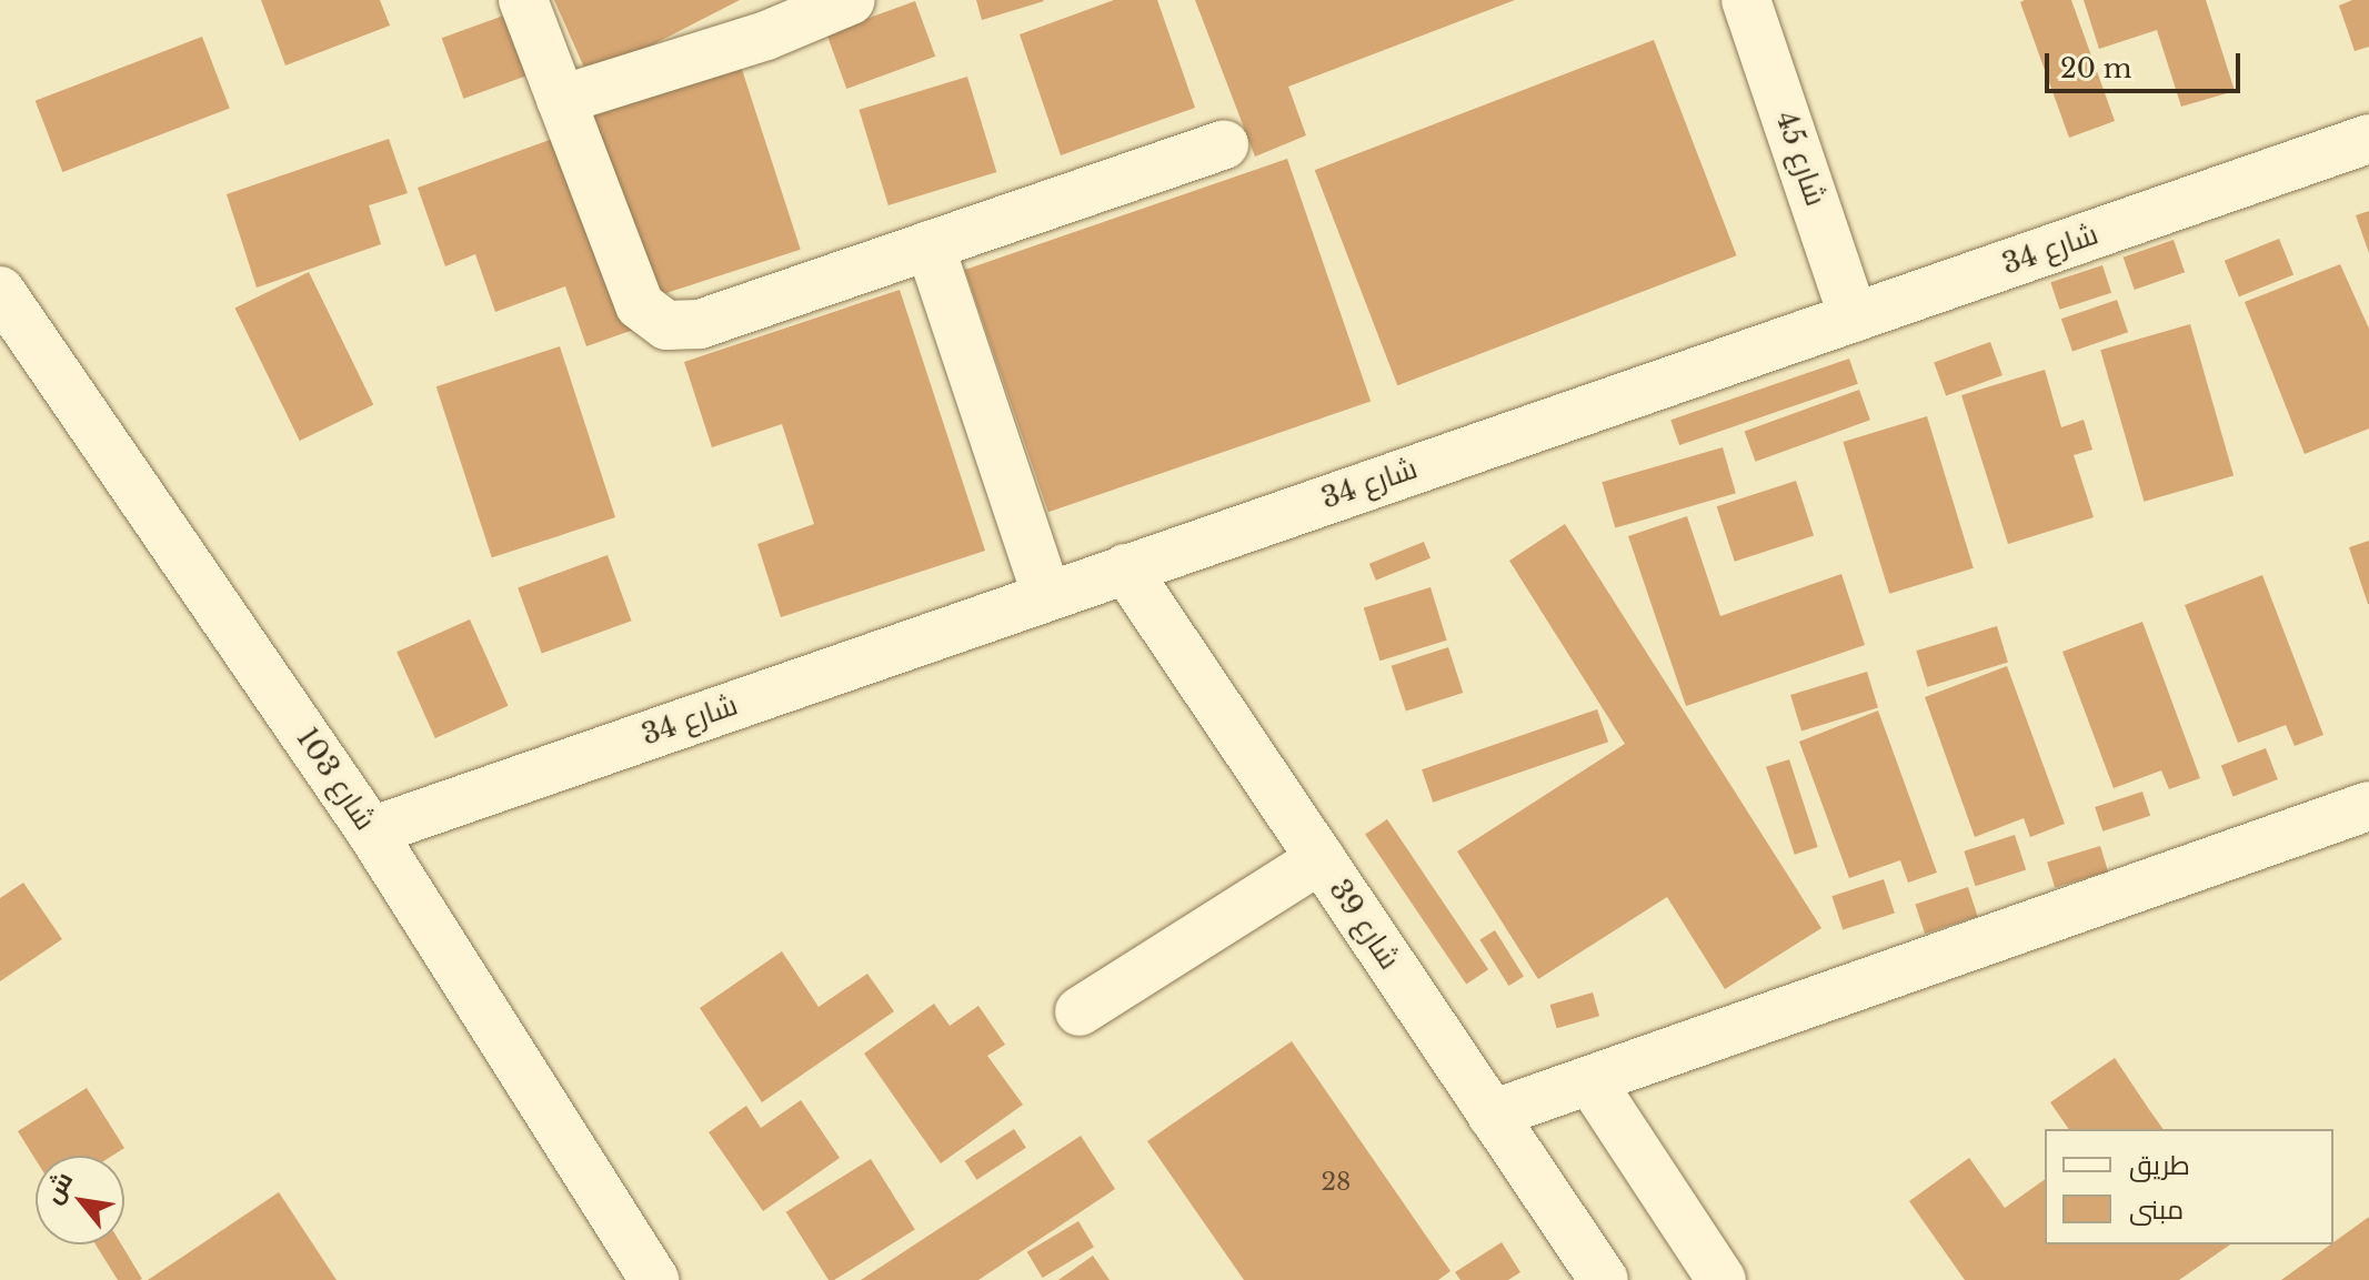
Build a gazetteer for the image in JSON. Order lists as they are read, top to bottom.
{
  "streets": {
    "street": [
      "شارع 45",
      "شارع 34",
      "شارع 103",
      "شارع 39"
    ]
  },
  "crossings": [
    ["شارع 45", "شارع 34"],
    ["شارع 34", "شارع 103"],
    ["شارع 34", "شارع 39"]
  ],
  "house_numbers": ["28"],
  "legend": ["طريق", "مبنى"],
  "scale_bar": "20 m",
  "north": "top left"
}
